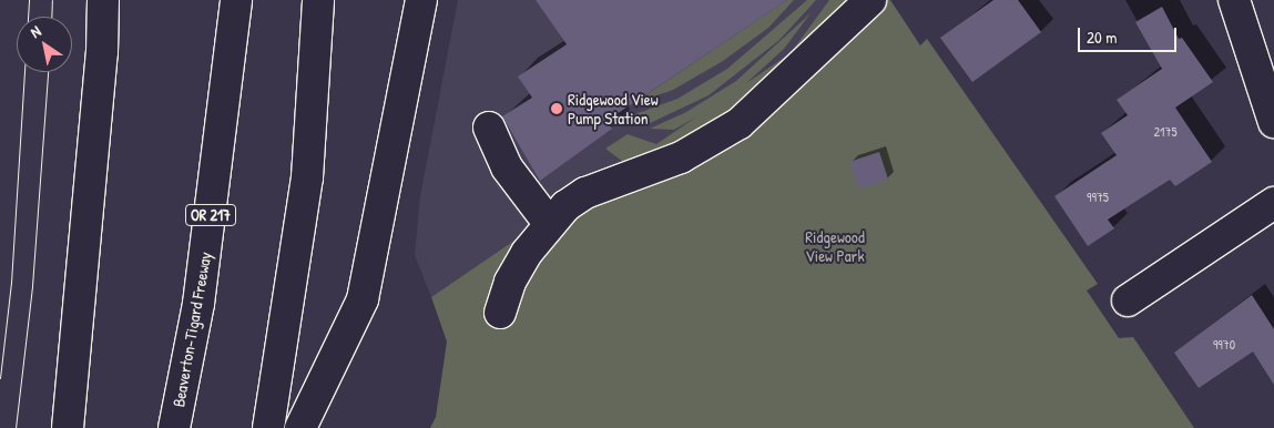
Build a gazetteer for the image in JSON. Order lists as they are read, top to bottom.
{
  "streets": {
    "main road": ["OR 217", "Beaverton-Tigard Freeway"]
  },
  "parks": ["Ridgewood View Park"],
  "places": ["Ridgewood View Pump Station"],
  "house_numbers": ["2175", "9975", "9970"],
  "scale_bar": "20 m",
  "north": "top left"
}
